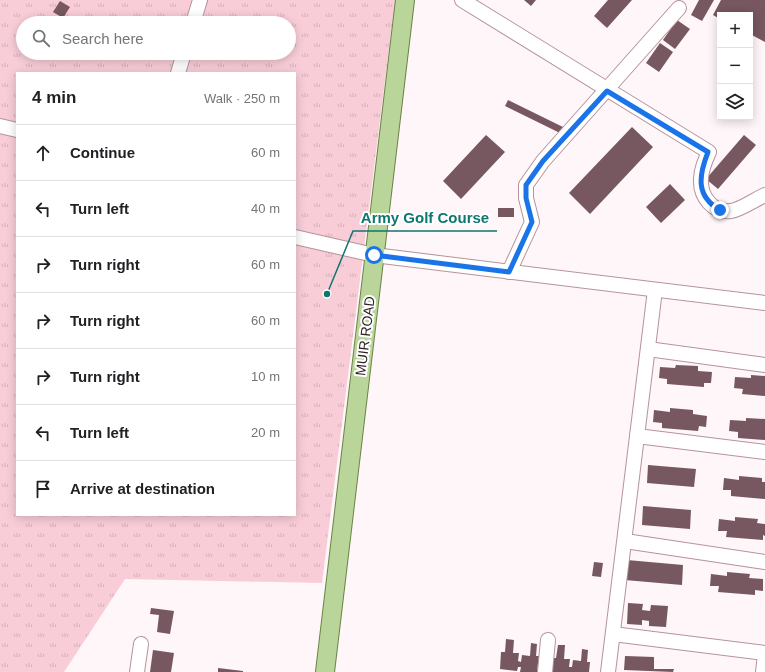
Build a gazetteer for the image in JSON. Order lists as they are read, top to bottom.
{
  "streets": {
    "main road": ["MUIR ROAD"]
  },
  "places": ["Army Golf Course"],
  "page": {
    "map_buttons": ["+", "−"],
    "search": "Search here",
    "heading": ["4 min", "Walk · 250 m"],
    "list": [
      ["Continue", "60 m"],
      ["Turn left", "40 m"],
      ["Turn right", "60 m"],
      ["Turn right", "60 m"],
      ["Turn right", "10 m"],
      ["Turn left", "20 m"],
      "Arrive at destination"
    ]
  }
}
